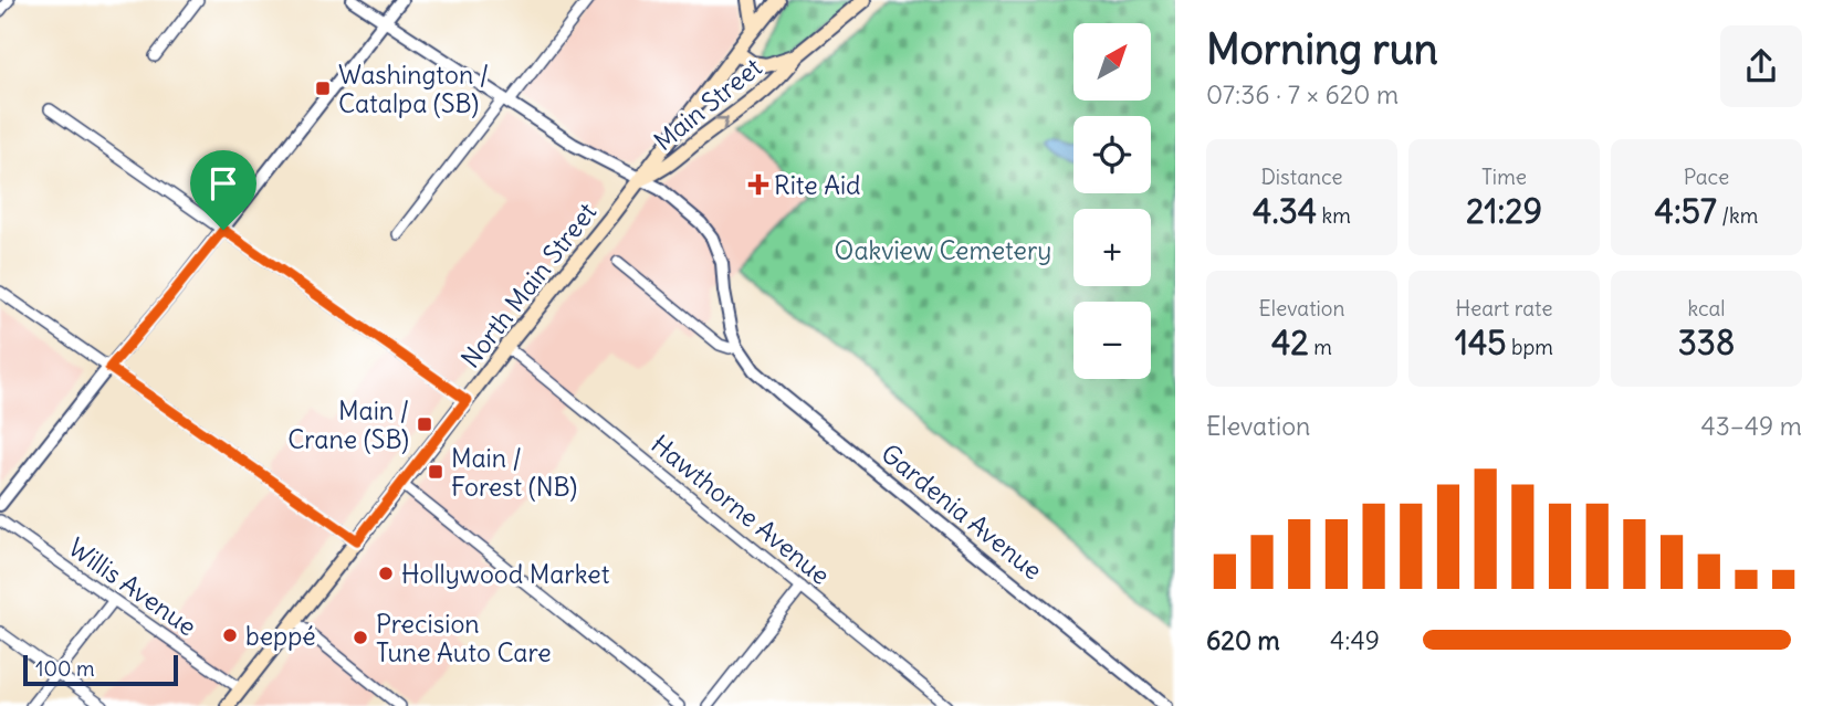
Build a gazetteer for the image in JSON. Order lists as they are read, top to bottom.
{
  "streets": {
    "main road": ["Main Street", "North Main Street"],
    "street": ["Hawthorne Avenue", "Gardenia Avenue", "Willis Avenue"]
  },
  "crossings": [
    ["Main Street", "North Main Street"],
    ["Main Street", "Gardenia Avenue"],
    ["North Main Street", "Hawthorne Avenue"],
    ["North Main Street", "Gardenia Avenue"],
    ["North Main Street", "Willis Avenue"]
  ],
  "one_way": ["Main Street"],
  "parks": ["Oakview Cemetery"],
  "places": {
    "transit": ["Washington / Catalpa (SB)", "Main / Crane (SB)", "Main / Forest (NB)"],
    "health": ["Rite Aid"],
    "other": ["Hollywood Market", "beppé", "Precision Tune Auto Care"]
  },
  "scale_bar": "100 m",
  "north": "top right",
  "page": {
    "heading": ["Morning run", "07:36 · 7 × 620 m"],
    "map_buttons": ["+", "−"],
    "stats": [
      ["Distance", "4.34 km"],
      ["Time", "21:29"],
      ["Pace", "4:57 /km"],
      ["Elevation", "42 m"],
      ["Heart rate", "145 bpm"],
      ["kcal", "338"]
    ],
    "chart": ["Elevation", "43–49 m"],
    "list": [
      {
        "name": "620 m",
        "note": "4:49"
      }
    ],
    "scale": "100 m"
  }
}
